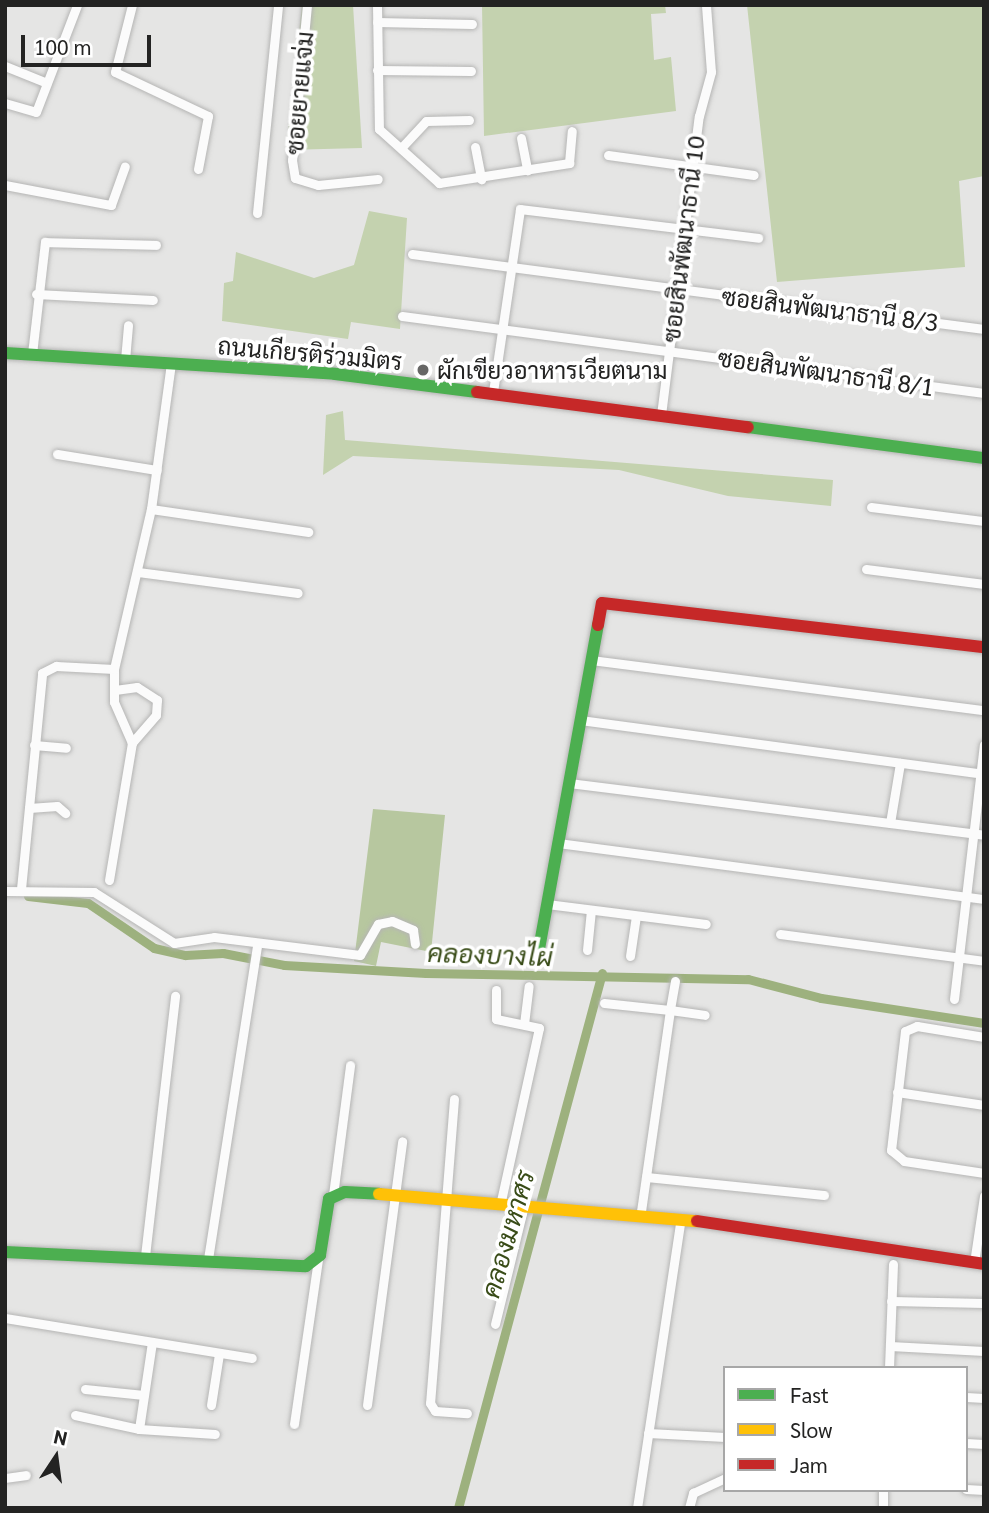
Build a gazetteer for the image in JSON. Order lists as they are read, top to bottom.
{
  "streets": {
    "street": [
      "ซอยยายแจ่ม",
      "ซอยสินพัฒนาธานี 10",
      "ซอยสินพัฒนาธานี 8/3",
      "ถนนเกียรติร่วมมิตร",
      "ซอยสินพัฒนาธานี 8/1"
    ]
  },
  "crossings": [
    ["ซอยสินพัฒนาธานี 10", "ซอยสินพัฒนาธานี 8/3"],
    ["ซอยสินพัฒนาธานี 10", "ถนนเกียรติร่วมมิตร"],
    ["ซอยสินพัฒนาธานี 10", "ซอยสินพัฒนาธานี 8/1"]
  ],
  "water": ["คลองบางไผ่", "คลองมหาศร"],
  "places": ["ผักเขียวอาหารเวียตนาม"],
  "legend": ["Fast", "Slow", "Jam"],
  "scale_bar": "100 m",
  "north": "top"
}
